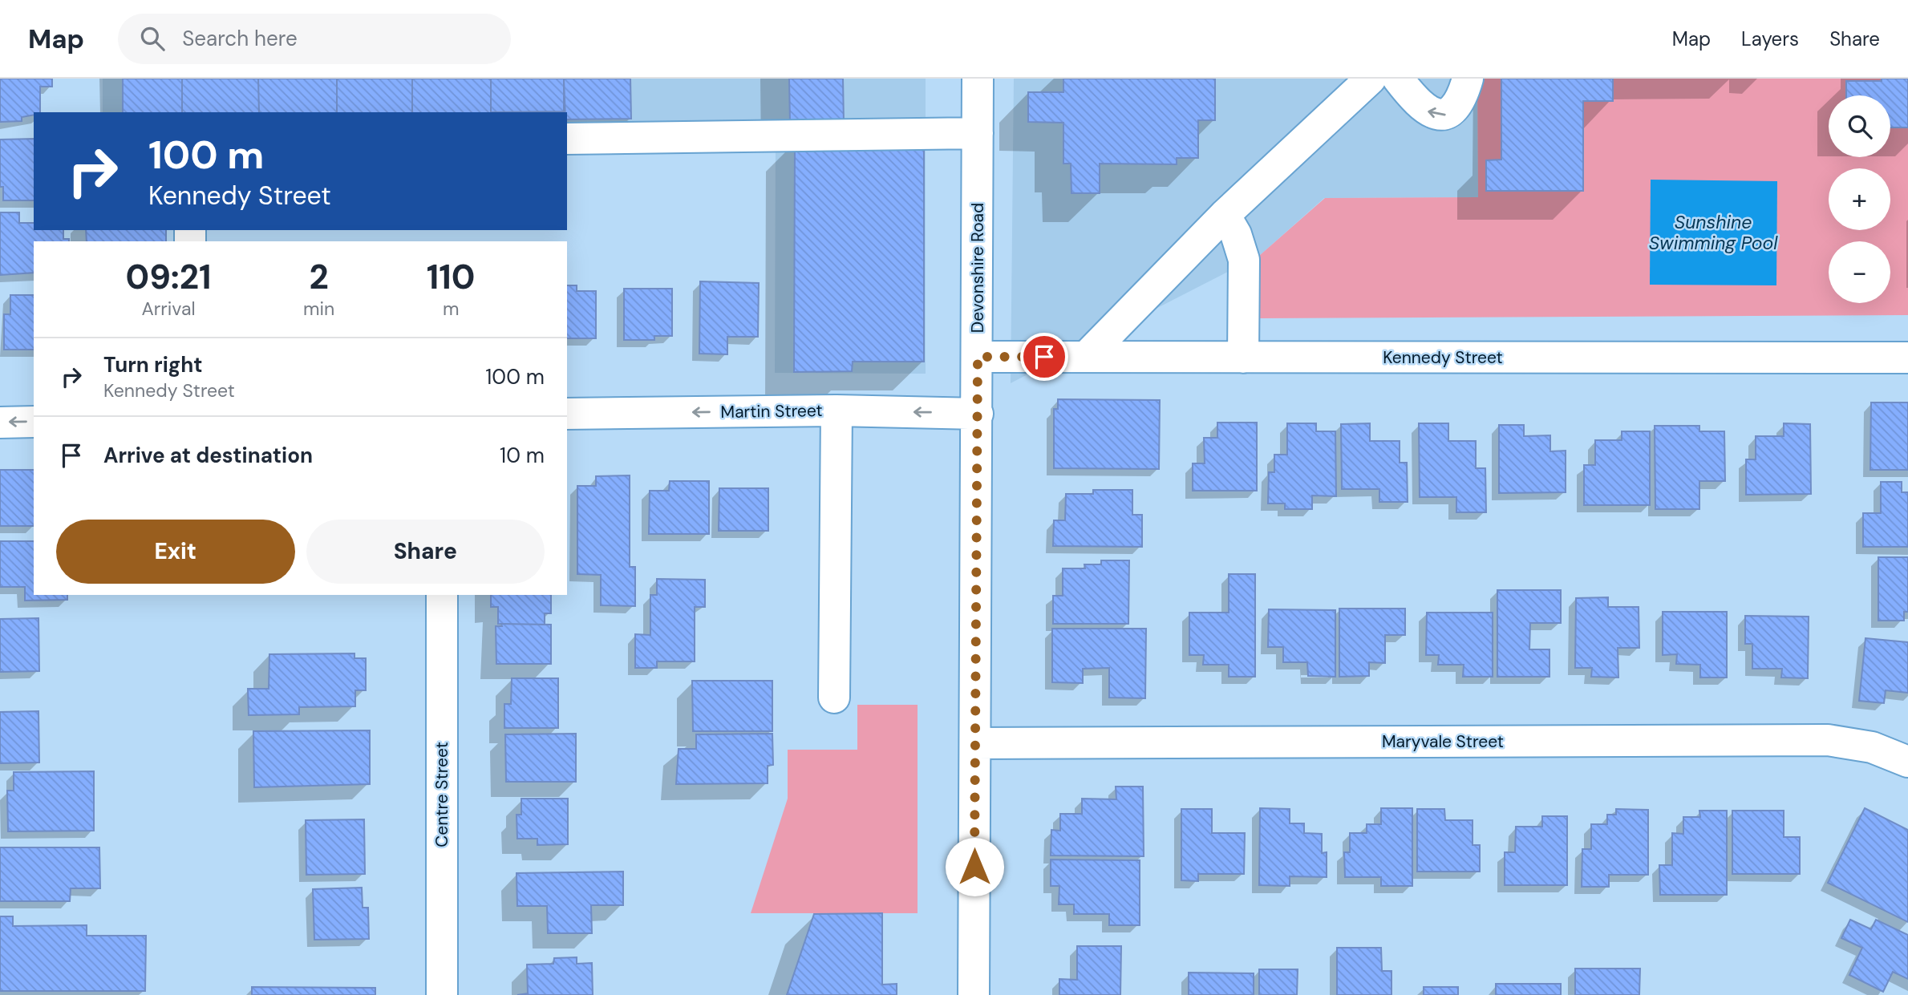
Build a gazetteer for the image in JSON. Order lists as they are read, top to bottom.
{
  "streets": {
    "street": [
      "Devonshire Road",
      "Kennedy Street",
      "Martin Street",
      "Maryvale Street",
      "Centre Street"
    ]
  },
  "crossings": [
    ["Devonshire Road", "Kennedy Street"],
    ["Devonshire Road", "Martin Street"],
    ["Devonshire Road", "Maryvale Street"]
  ],
  "water": ["Sunshine Swimming Pool"],
  "page": {
    "header": "Map",
    "search": "Search here",
    "nav": ["Map", "Layers", "Share"],
    "map_buttons": ["+", "−"],
    "turn": ["100 m", "Kennedy Street"],
    "eta": [
      "09:21",
      "Arrival",
      "2",
      "min",
      "110",
      "m"
    ],
    "list": [
      {
        "name": "Turn right",
        "note": "Kennedy Street",
        "value": "100 m"
      },
      {
        "name": "Arrive at destination",
        "value": "10 m"
      }
    ],
    "buttons": ["Exit", "Share"]
  }
}
